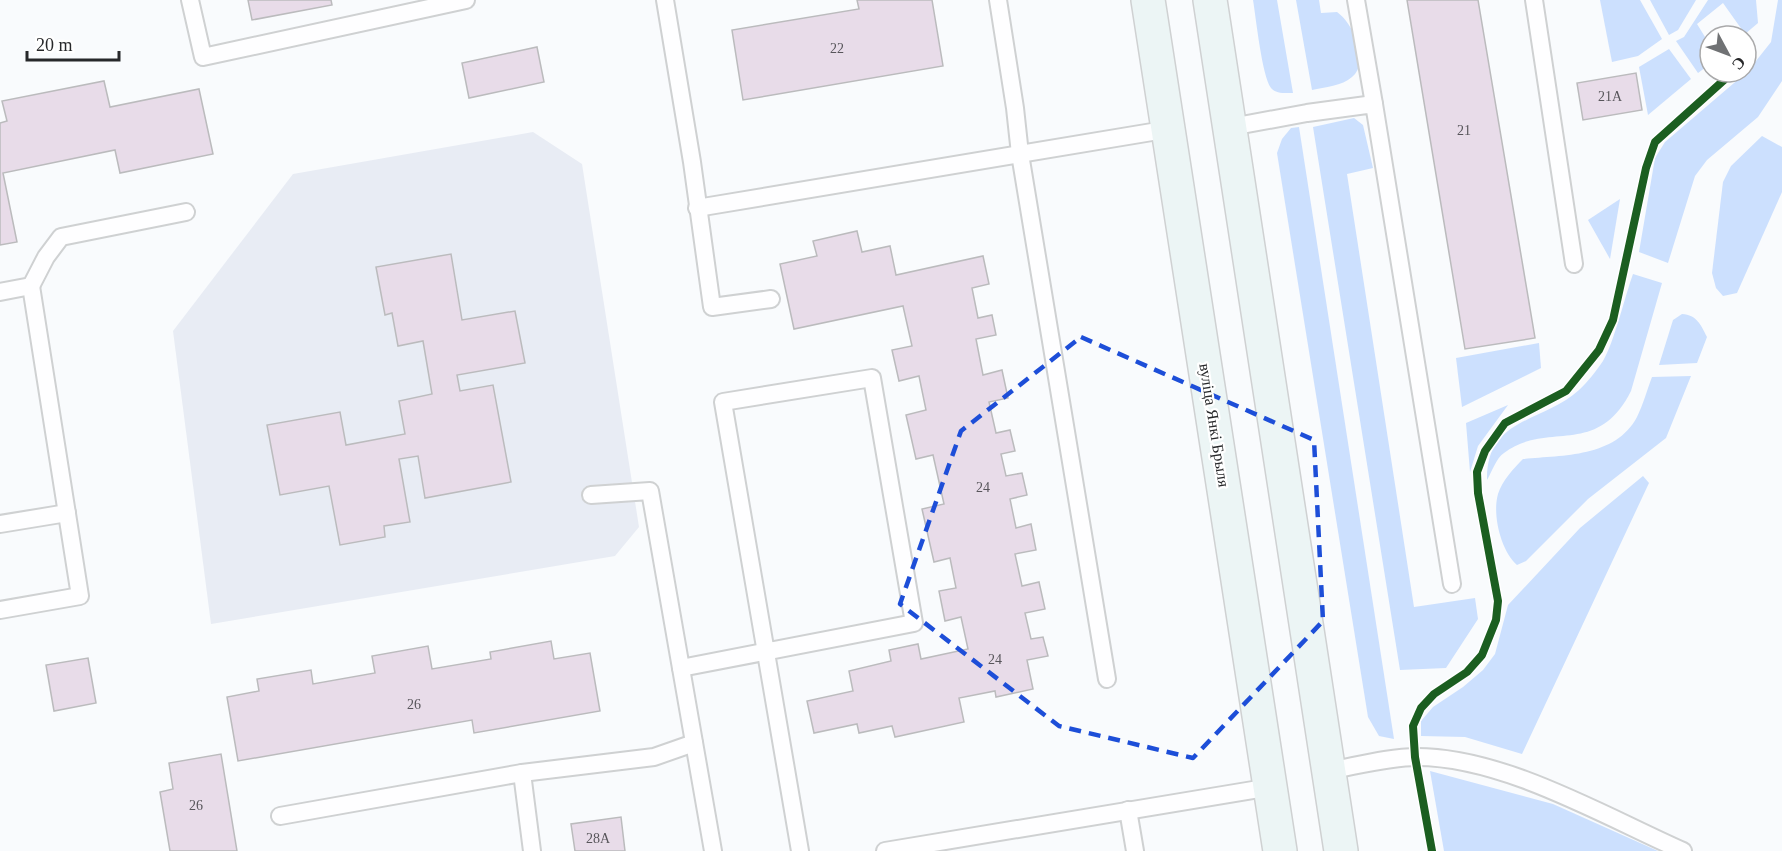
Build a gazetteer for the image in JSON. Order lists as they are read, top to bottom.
{
  "streets": {
    "main road": ["вуліца Янкі Брыля"]
  },
  "house_numbers": [
    "22",
    "21А",
    "21",
    "24",
    "24",
    "26",
    "26",
    "28А"
  ],
  "scale_bar": "20 m",
  "north": "bottom right"
}
